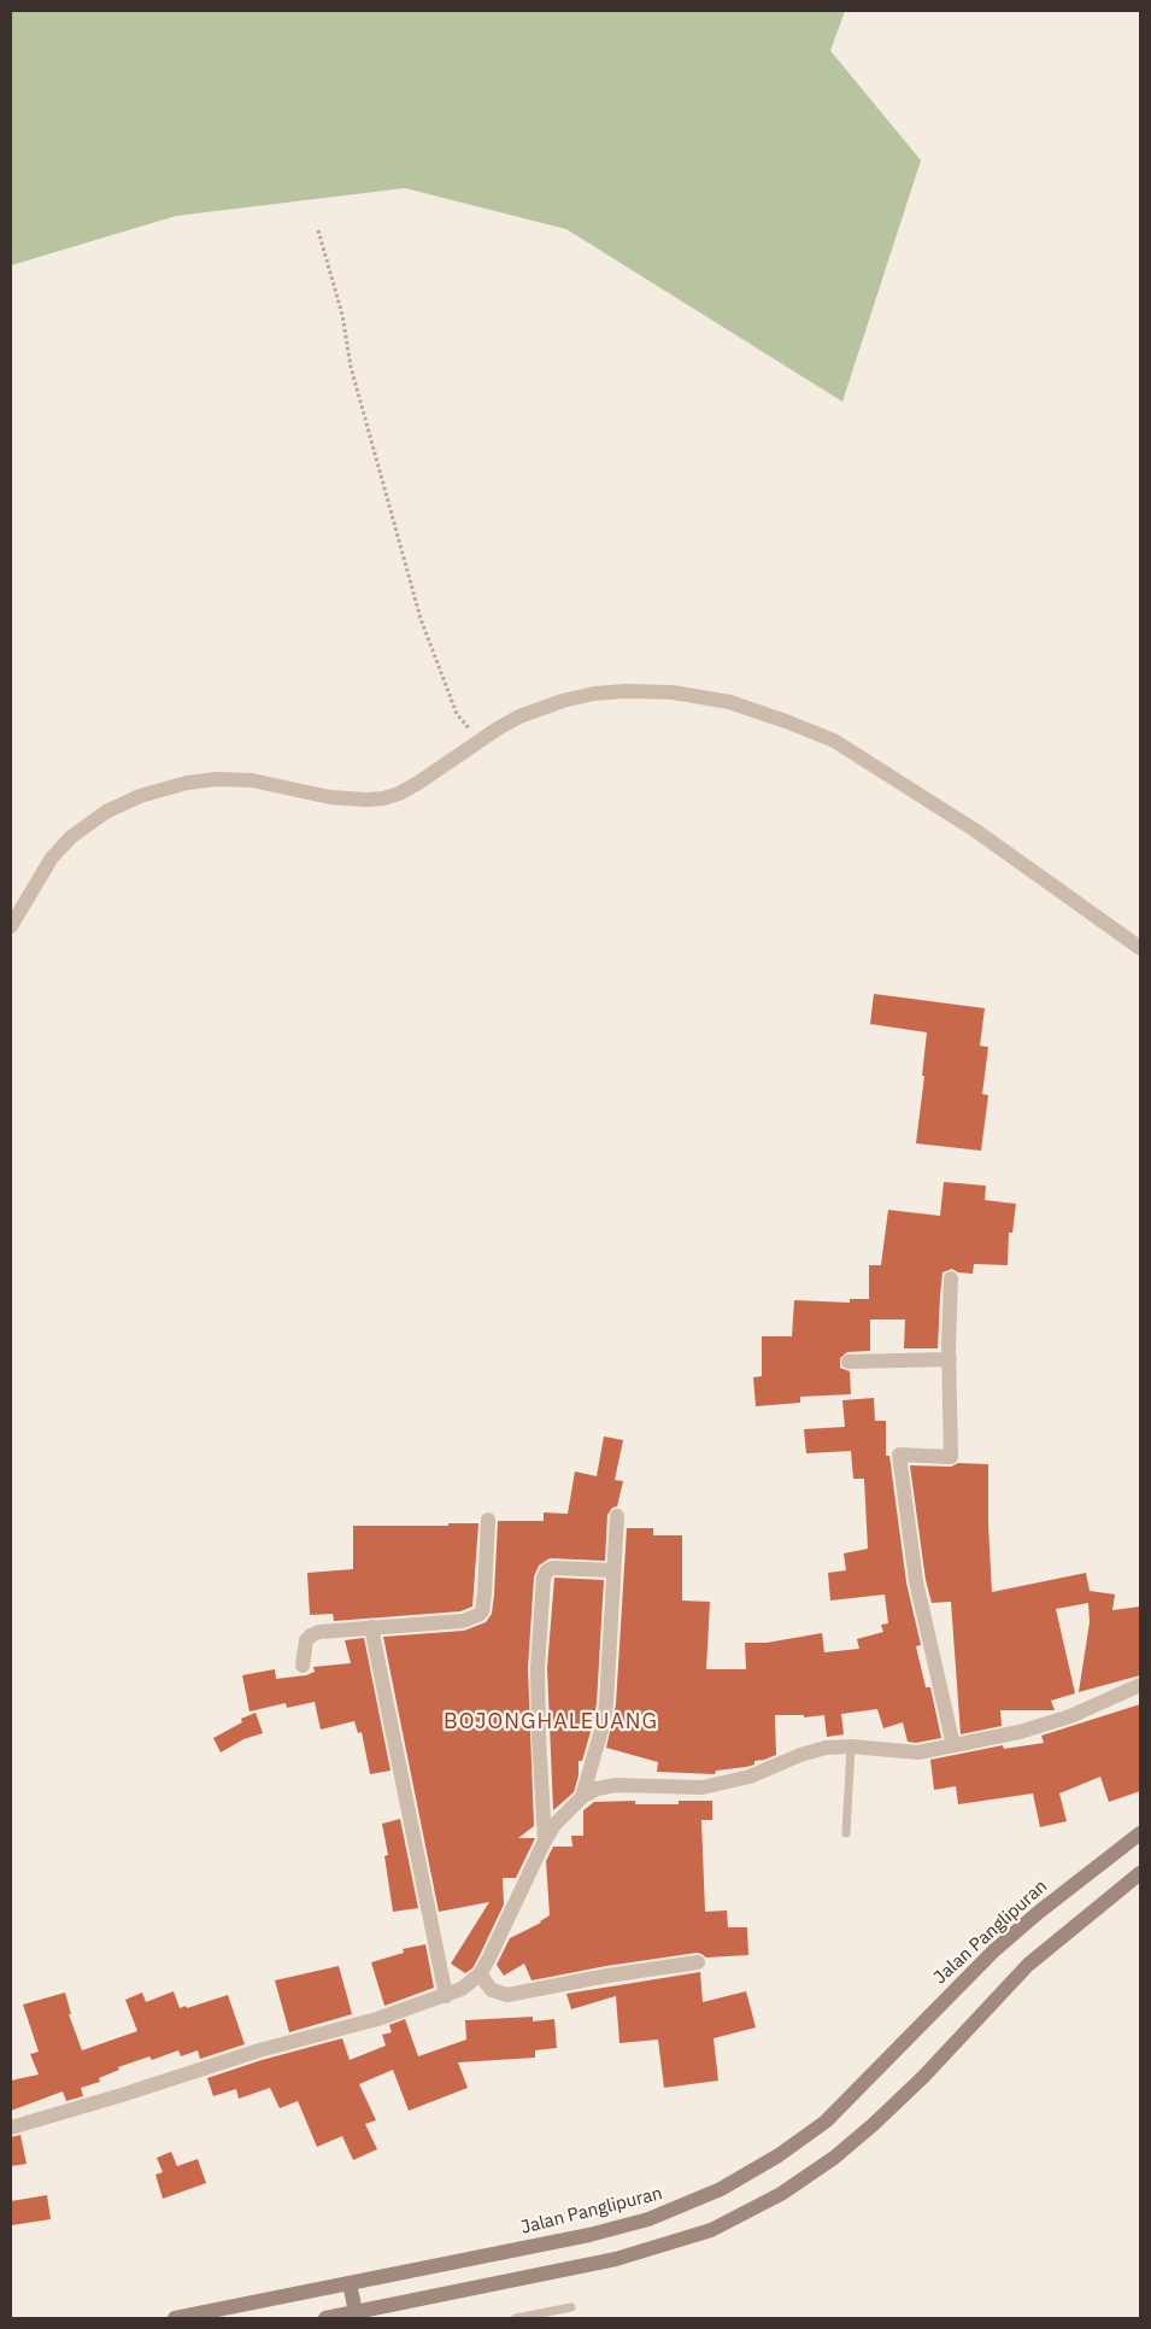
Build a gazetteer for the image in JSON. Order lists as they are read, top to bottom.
{
  "streets": {
    "main road": ["Jalan Panglipuran"]
  },
  "districts": ["BOJONGHALEUANG"]
}
